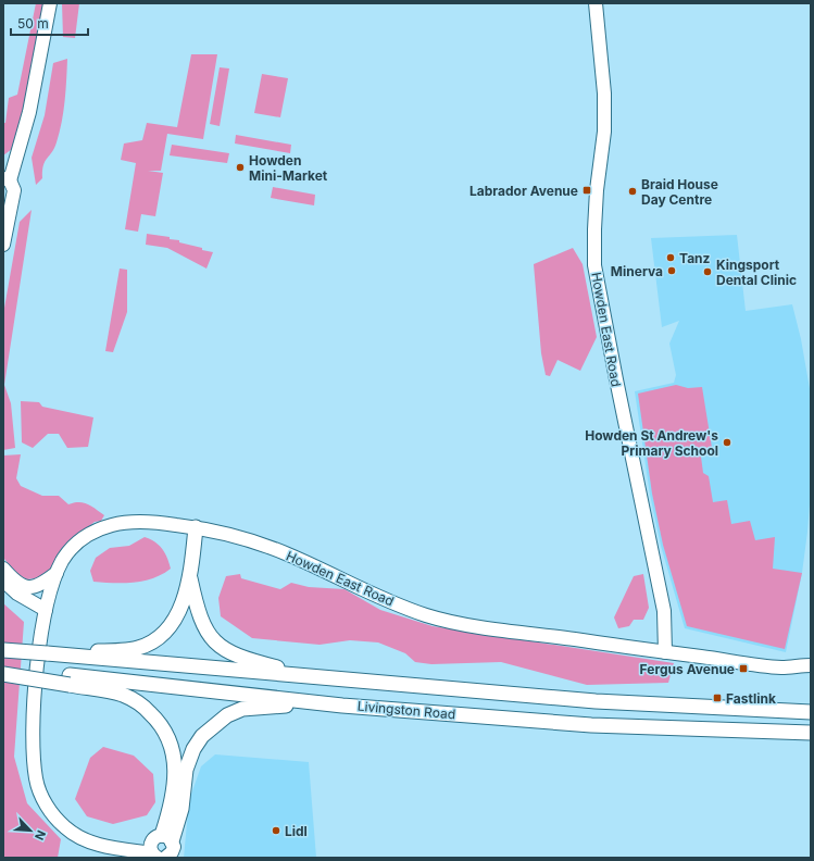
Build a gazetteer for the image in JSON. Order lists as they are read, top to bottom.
{
  "streets": {
    "main road": ["Livingston Road"],
    "street": ["Howden East Road"]
  },
  "places": {
    "other": [
      "Howden Mini-Market",
      "Braid House Day Centre",
      "Tanz",
      "Minerva",
      "Kingsport Dental Clinic",
      "Howden St Andrew's Primary School",
      "Lidl"
    ],
    "transit": ["Labrador Avenue", "Fergus Avenue", "Fastlink"]
  },
  "scale_bar": "50 m",
  "north": "bottom right"
}
